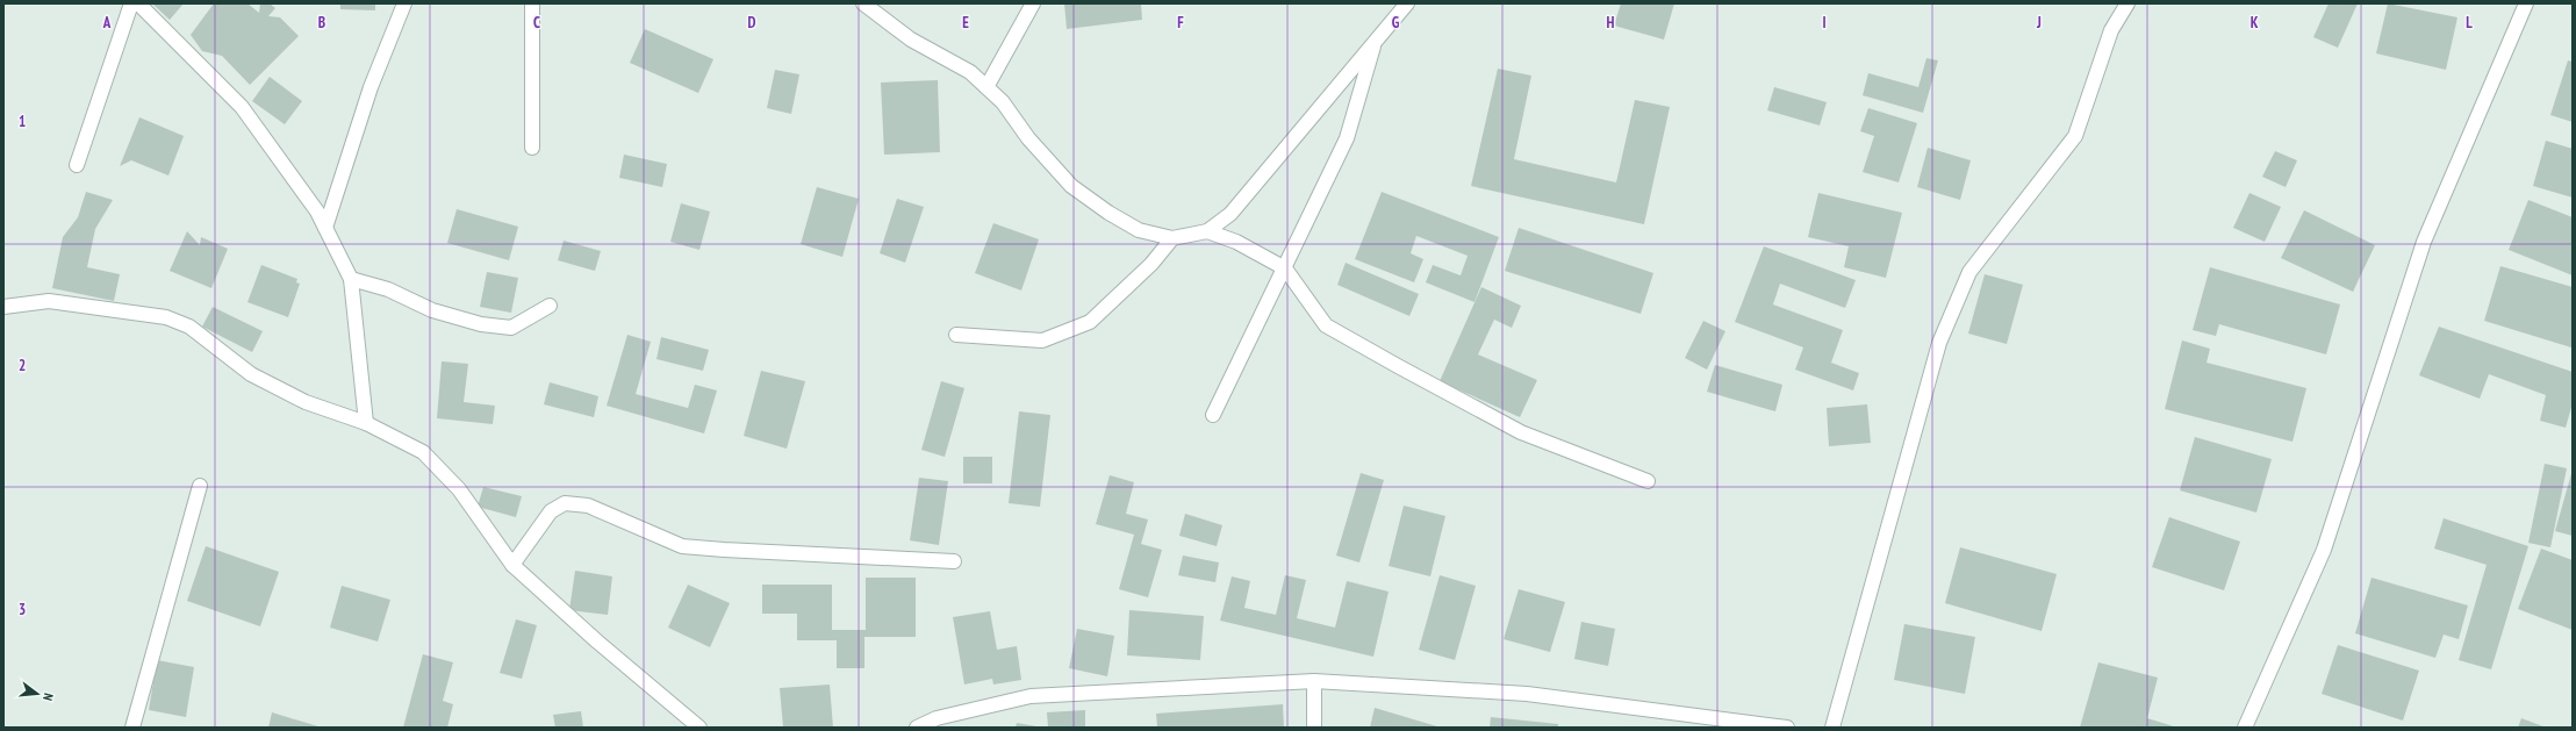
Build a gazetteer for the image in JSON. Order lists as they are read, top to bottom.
{
  "north": "right",
  "grid": {
    "columns": [
      "A",
      "B",
      "C",
      "D",
      "E",
      "F",
      "G",
      "H",
      "I",
      "J",
      "K",
      "L"
    ],
    "rows": ["1", "2", "3"]
  }
}
